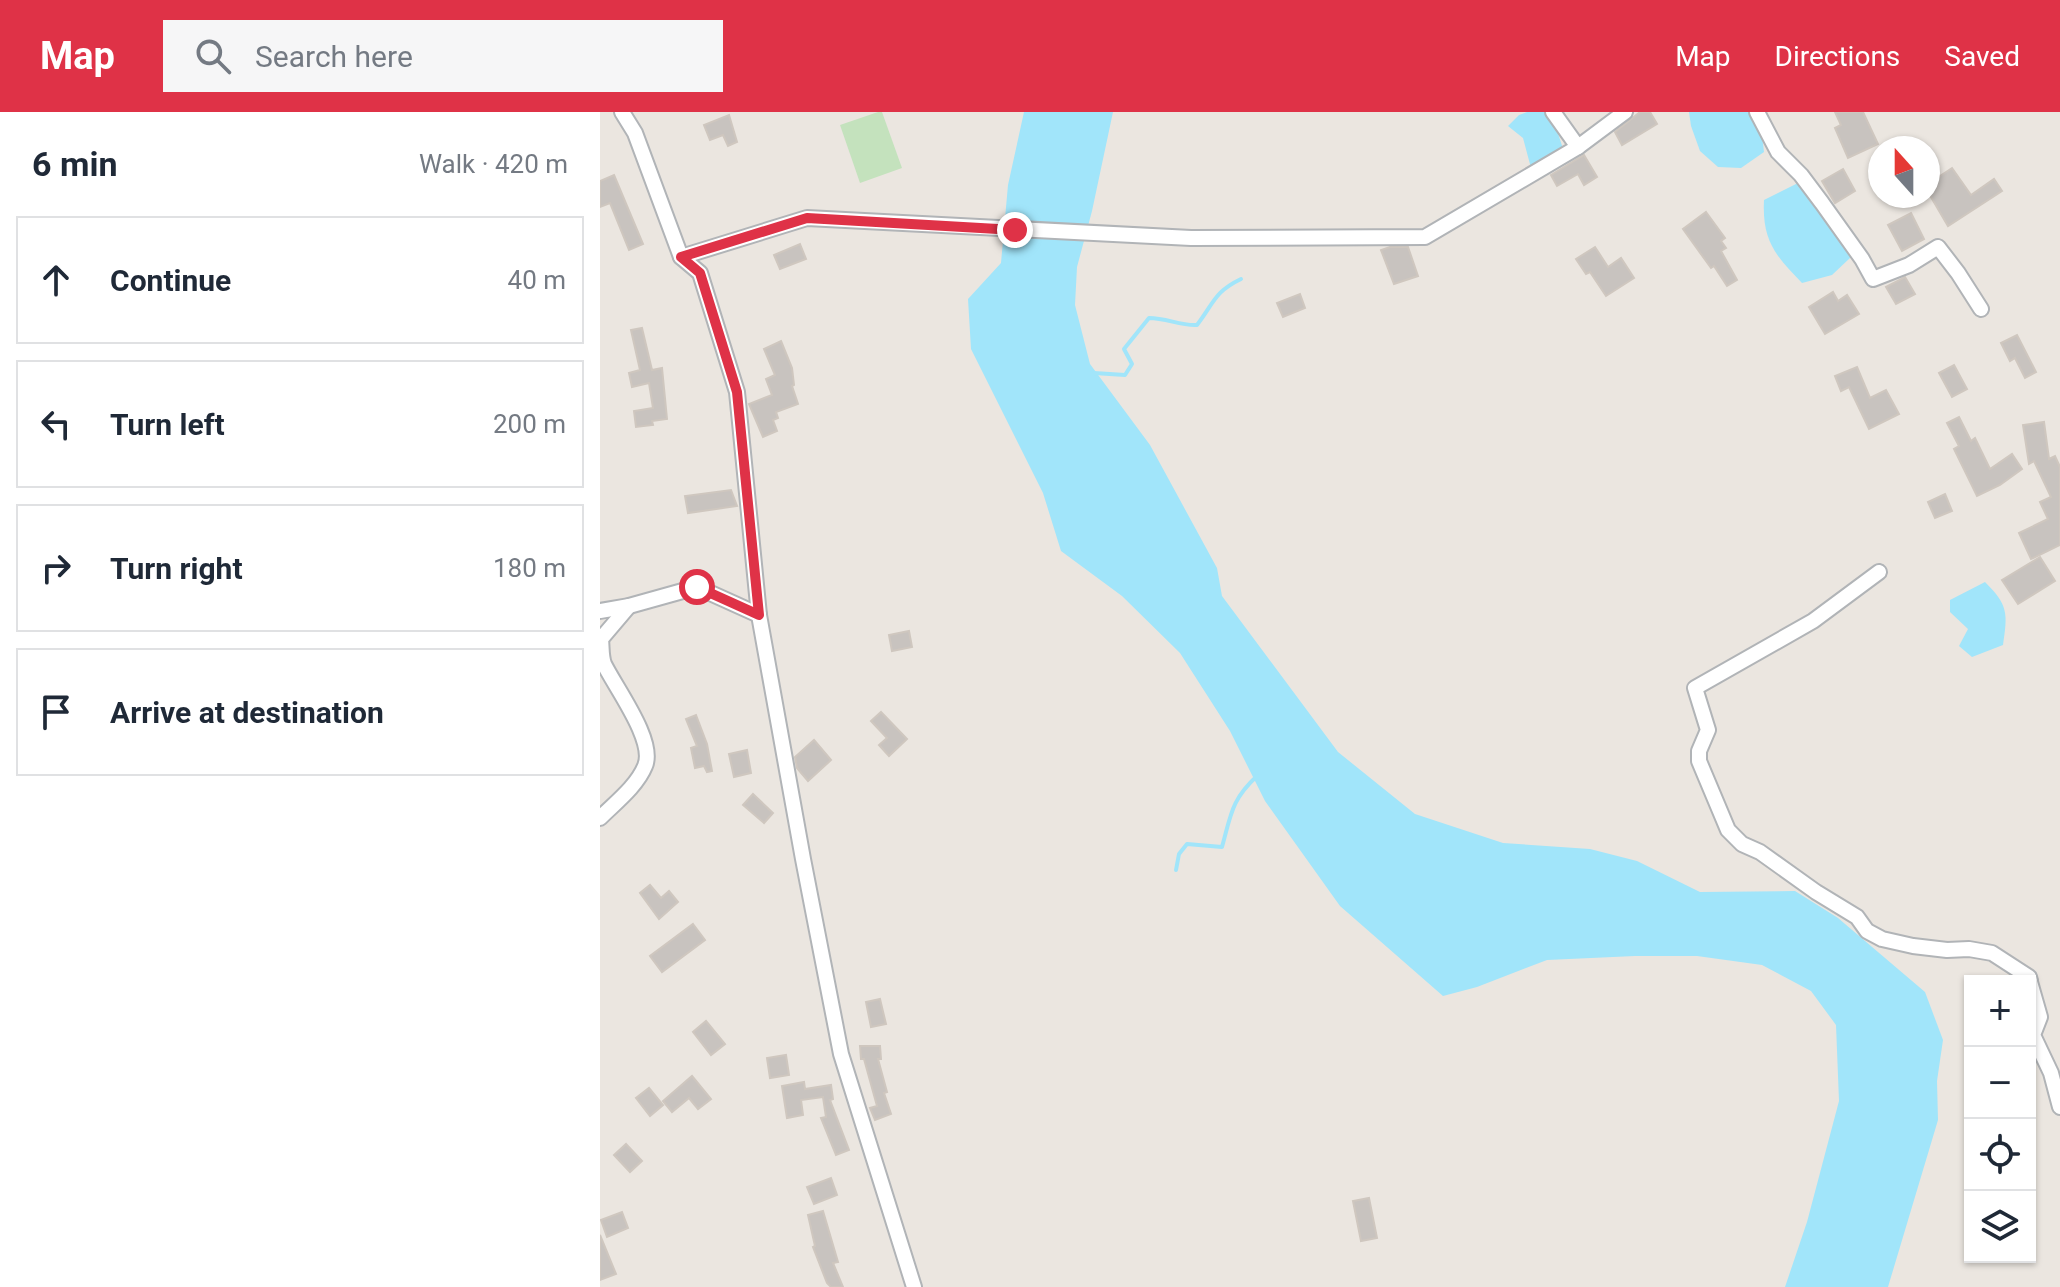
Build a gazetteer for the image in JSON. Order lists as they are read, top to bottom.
{
  "north": "top",
  "page": {
    "header": "Map",
    "search": "Search here",
    "nav": ["Map", "Directions", "Saved"],
    "heading": ["6 min", "Walk · 420 m"],
    "list": [
      ["Continue", "40 m"],
      ["Turn left", "200 m"],
      ["Turn right", "180 m"],
      "Arrive at destination"
    ],
    "map_buttons": ["+", "−"]
  }
}
